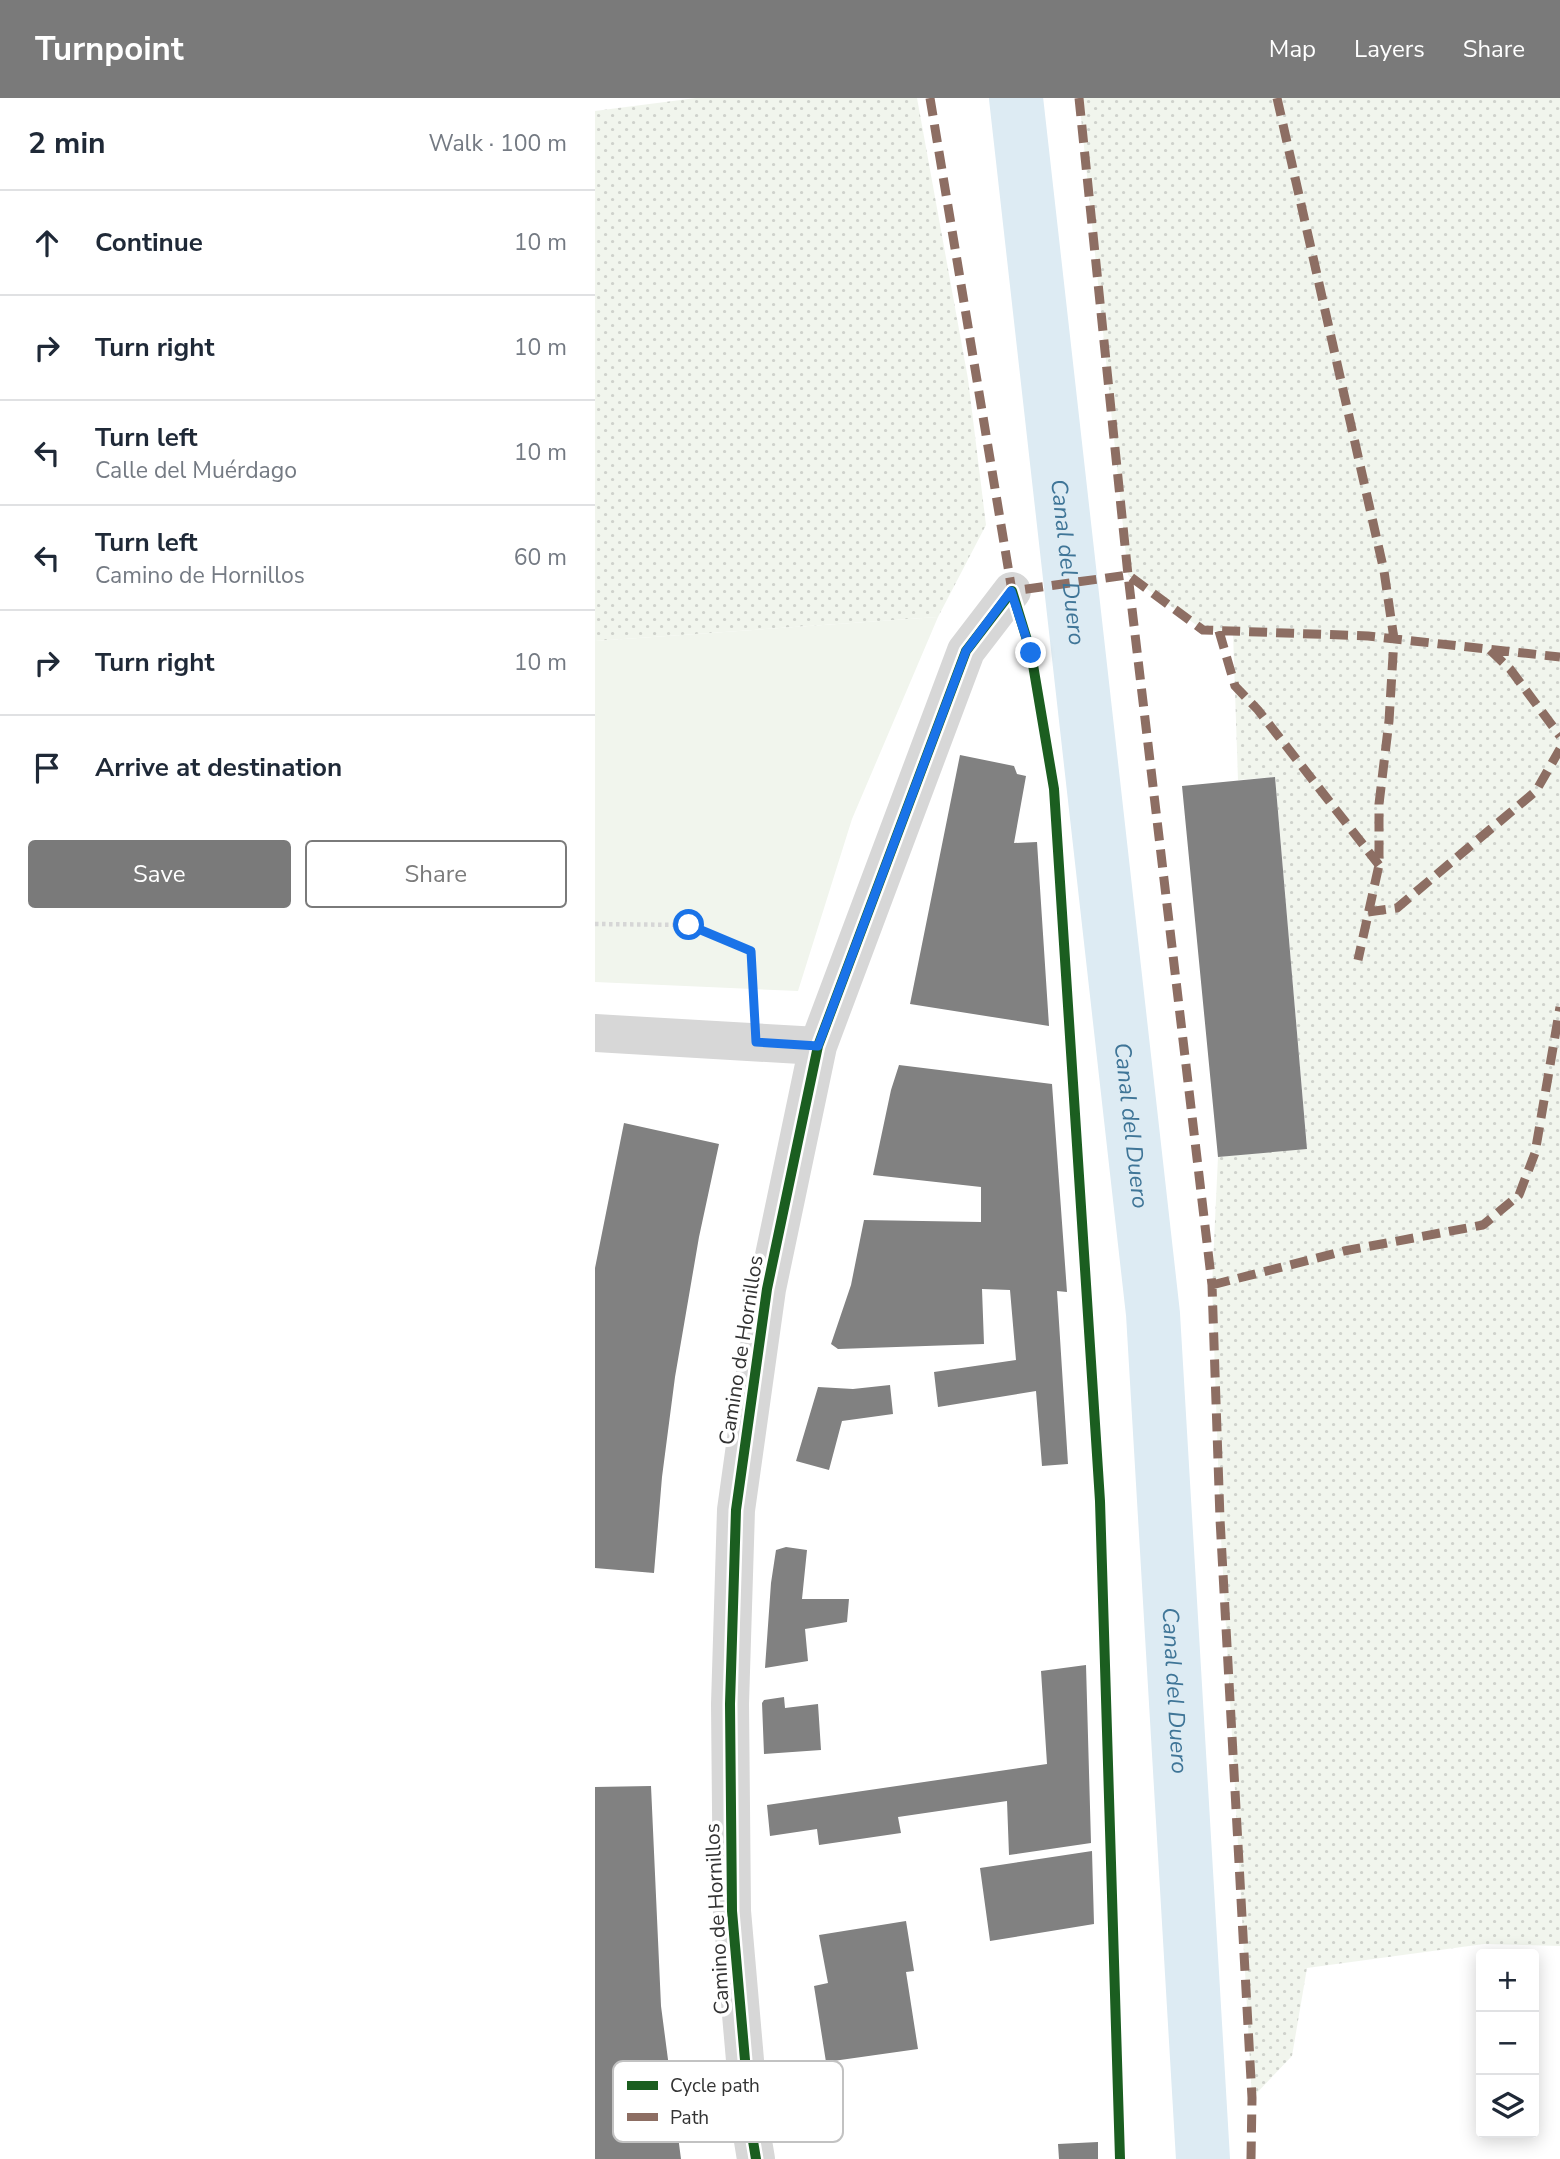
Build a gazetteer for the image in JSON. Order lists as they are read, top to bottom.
{
  "streets": {
    "street": ["Camino de Hornillos"]
  },
  "water": ["Canal del Duero"],
  "legend": ["Cycle path", "Path"],
  "page": {
    "header": "Turnpoint",
    "nav": ["Map", "Layers", "Share"],
    "heading": ["2 min", "Walk · 100 m"],
    "list": [
      ["Continue", "10 m"],
      ["Turn right", "10 m"],
      ["Turn left", "Calle del Muérdago", "10 m"],
      ["Turn left", "Camino de Hornillos", "60 m"],
      ["Turn right", "10 m"],
      "Arrive at destination"
    ],
    "buttons": ["Save", "Share"],
    "map_buttons": ["+", "−"]
  }
}
